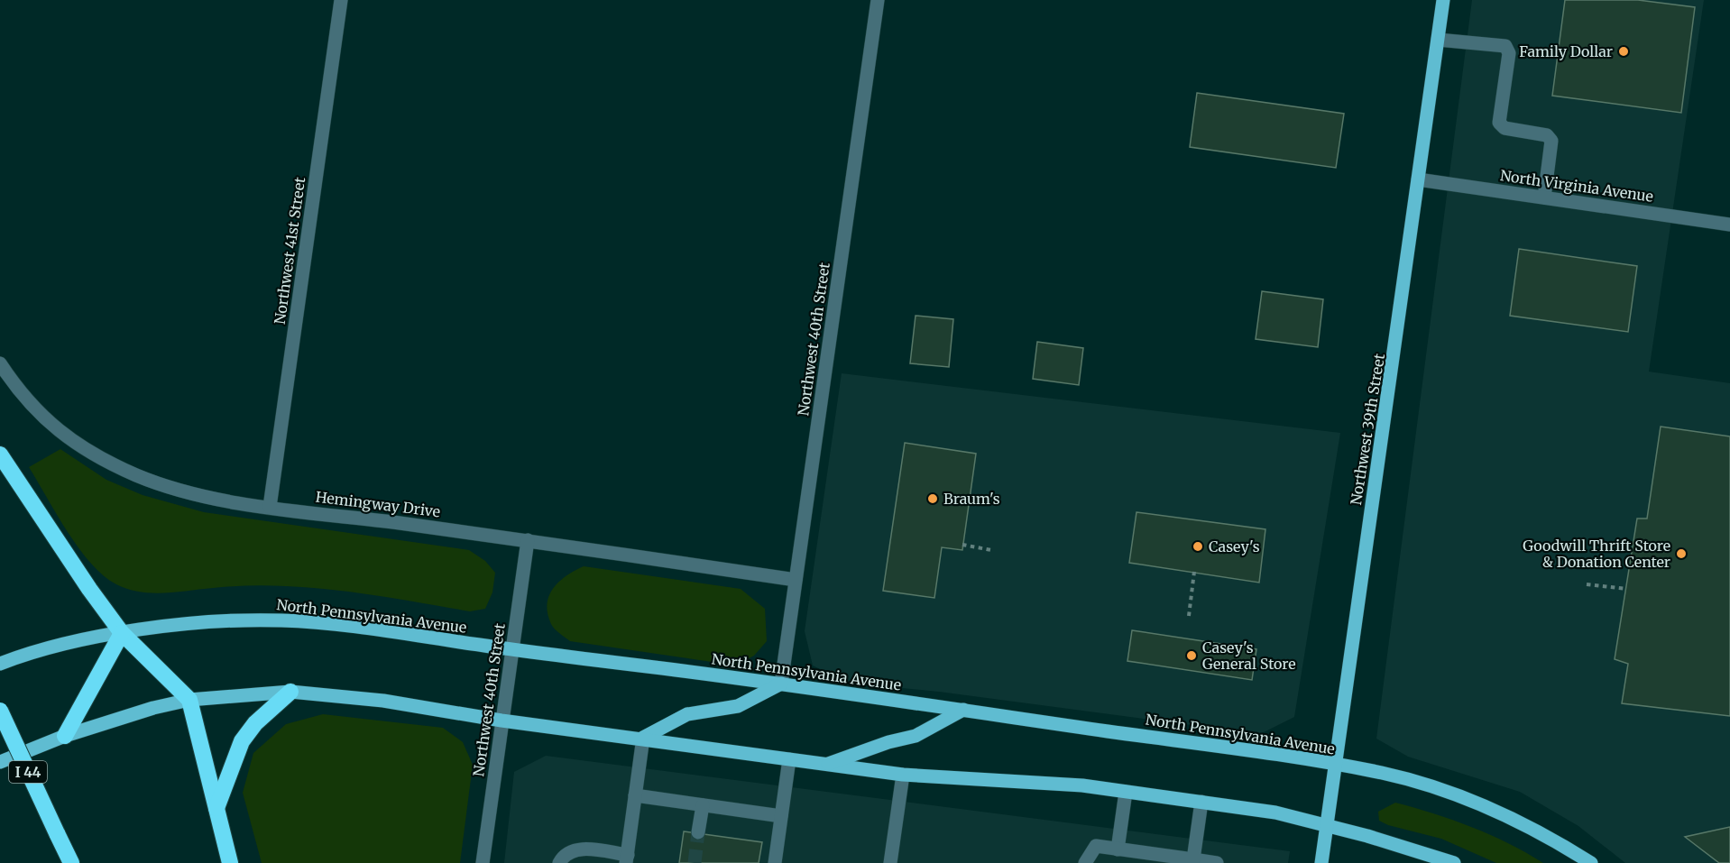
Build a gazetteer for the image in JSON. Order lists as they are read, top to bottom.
{
  "streets": {
    "highway": ["I 44"],
    "main road": ["Northwest 39th Street", "North Pennsylvania Avenue"],
    "street": [
      "North Virginia Avenue",
      "Northwest 41st Street",
      "Northwest 40th Street",
      "Hemingway Drive"
    ]
  },
  "crossings": [
    ["North Virginia Avenue", "Northwest 39th Street"],
    ["Northwest 41st Street", "Hemingway Drive"],
    ["Northwest 40th Street", "Hemingway Drive"],
    ["Northwest 40th Street", "North Pennsylvania Avenue"],
    ["Northwest 39th Street", "North Pennsylvania Avenue"]
  ],
  "places": [
    "Family Dollar",
    "Braum's",
    "Casey's",
    "Goodwill Thrift Store & Donation Center",
    "Casey's General Store"
  ]
}
